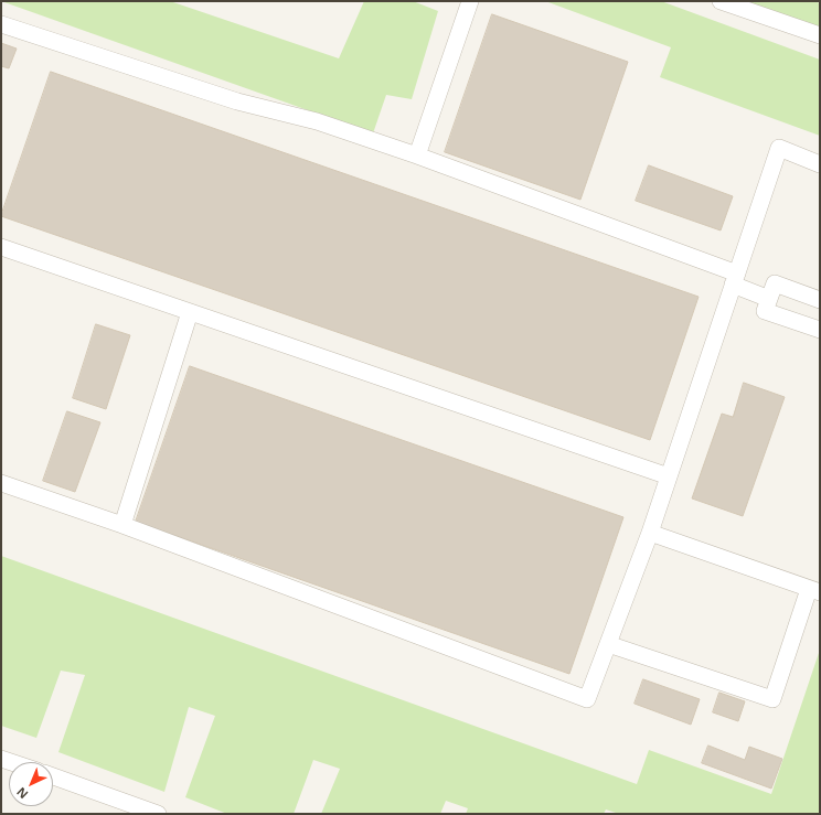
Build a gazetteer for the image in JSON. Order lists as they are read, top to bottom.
{
  "north": "bottom left"
}
